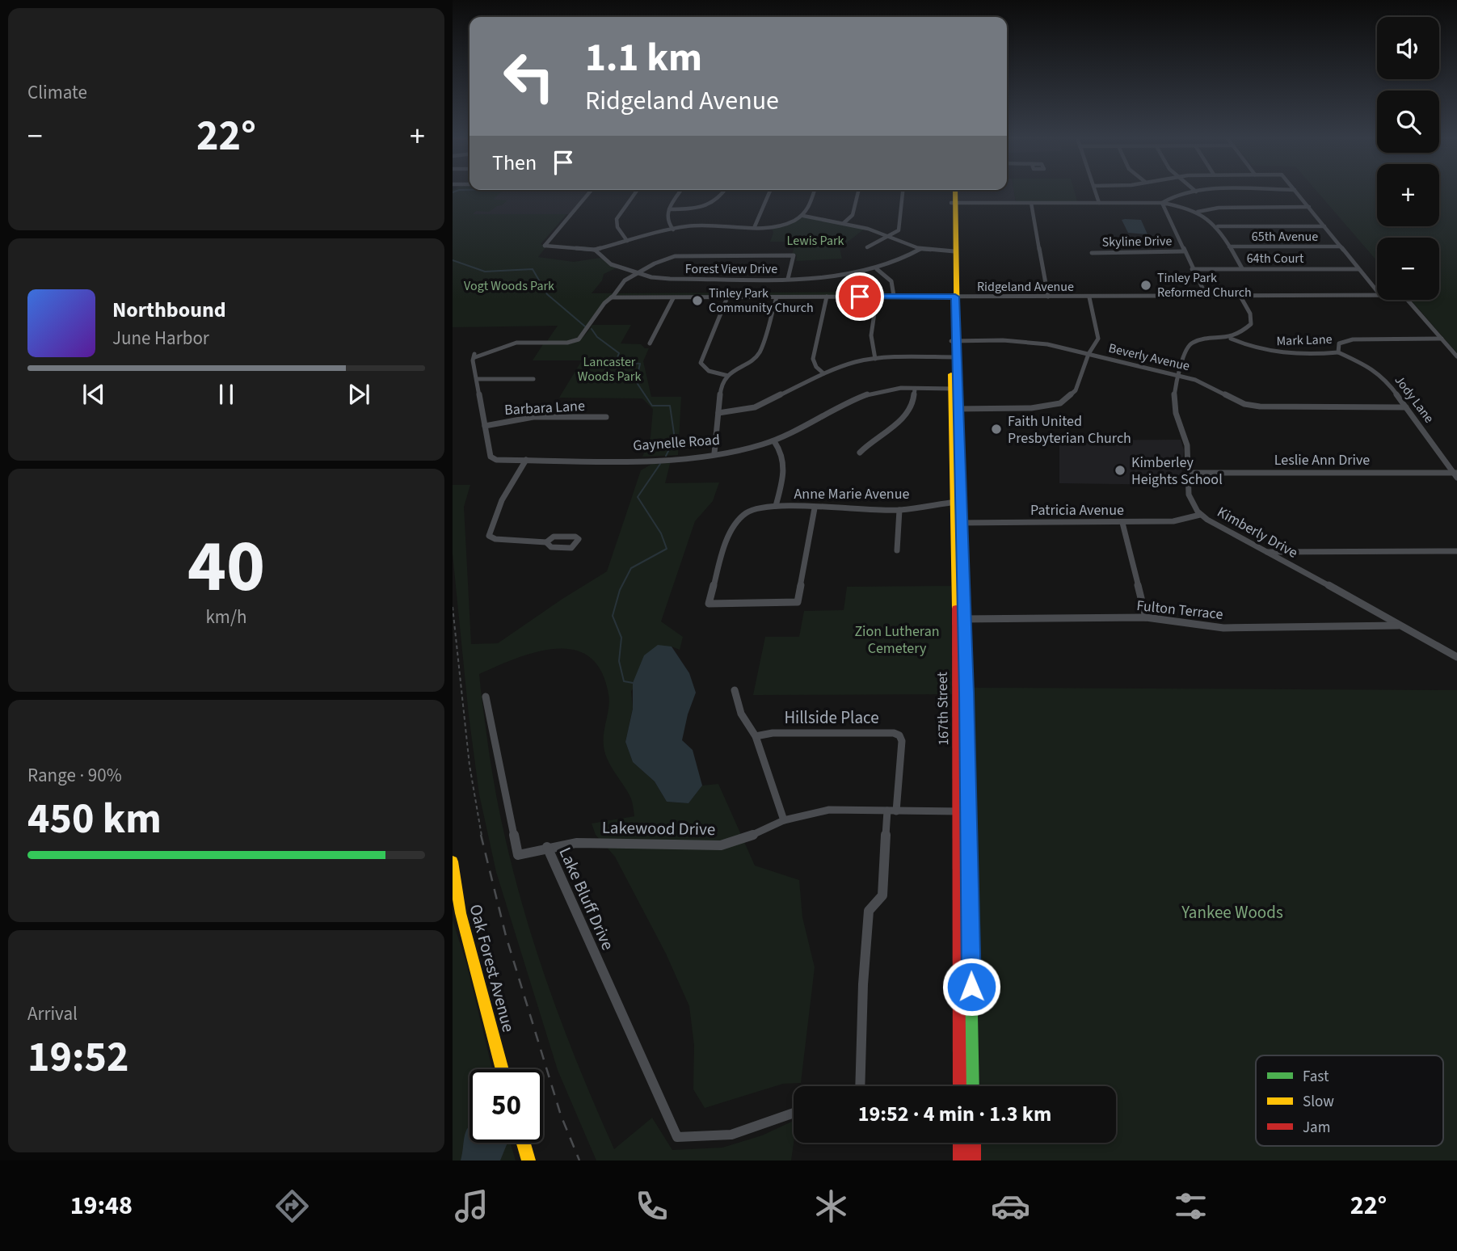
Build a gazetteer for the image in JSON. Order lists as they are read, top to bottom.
{
  "streets": {
    "main road": ["167th Street", "Oak Forest Avenue"],
    "street": [
      "65th Avenue",
      "Skyline Drive",
      "64th Court",
      "Forest View Drive",
      "Ridgeland Avenue",
      "Mark Lane",
      "Beverly Avenue",
      "Jody Lane",
      "Barbara Lane",
      "Gaynelle Road",
      "Leslie Ann Drive",
      "Anne Marie Avenue",
      "Patricia Avenue",
      "Kimberly Drive",
      "Fulton Terrace",
      "Hillside Place",
      "Lakewood Drive",
      "Lake Bluff Drive"
    ]
  },
  "crossings": [
    ["Ridgeland Avenue", "Mark Lane"],
    ["Ridgeland Avenue", "Gaynelle Road"],
    ["Ridgeland Avenue", "167th Street"],
    ["Mark Lane", "Jody Lane"],
    ["Mark Lane", "Kimberly Drive"],
    ["Beverly Avenue", "Jody Lane"],
    ["Beverly Avenue", "Kimberly Drive"],
    ["Beverly Avenue", "167th Street"],
    ["Jody Lane", "Leslie Ann Drive"],
    ["Barbara Lane", "Gaynelle Road"],
    ["Gaynelle Road", "167th Street"],
    ["Leslie Ann Drive", "Kimberly Drive"],
    ["Anne Marie Avenue", "167th Street"],
    ["Patricia Avenue", "Kimberly Drive"],
    ["Patricia Avenue", "167th Street"],
    ["Kimberly Drive", "Fulton Terrace"],
    ["Fulton Terrace", "167th Street"],
    ["167th Street", "Lakewood Drive"],
    ["Hillside Place", "Lakewood Drive"],
    ["Lakewood Drive", "Lake Bluff Drive"]
  ],
  "parks": [
    "Lewis Park",
    "Vogt Woods Park",
    "Lancaster Woods Park",
    "Zion Lutheran Cemetery",
    "Yankee Woods"
  ],
  "places": [
    "Tinley Park Reformed Church",
    "Tinley Park Community Church",
    "Faith United Presbyterian Church",
    "Kimberley Heights School"
  ],
  "legend": ["Fast", "Slow", "Jam"],
  "page": {
    "tile": [
      "Climate",
      ["40", "km/h"],
      ["Range · 90%", "450 km"],
      ["Arrival", "19:52"]
    ],
    "map_buttons": ["+", "−"],
    "turn": ["1.1 km", "Ridgeland Avenue"],
    "heat": ["−", "22°", "+"],
    "then": "Then",
    "song": ["Northbound", "June Harbor"],
    "limit": "50",
    "trip": "19:52 · 4 min · 1.3 km",
    "tabs": ["19:48", "22°"]
  }
}
